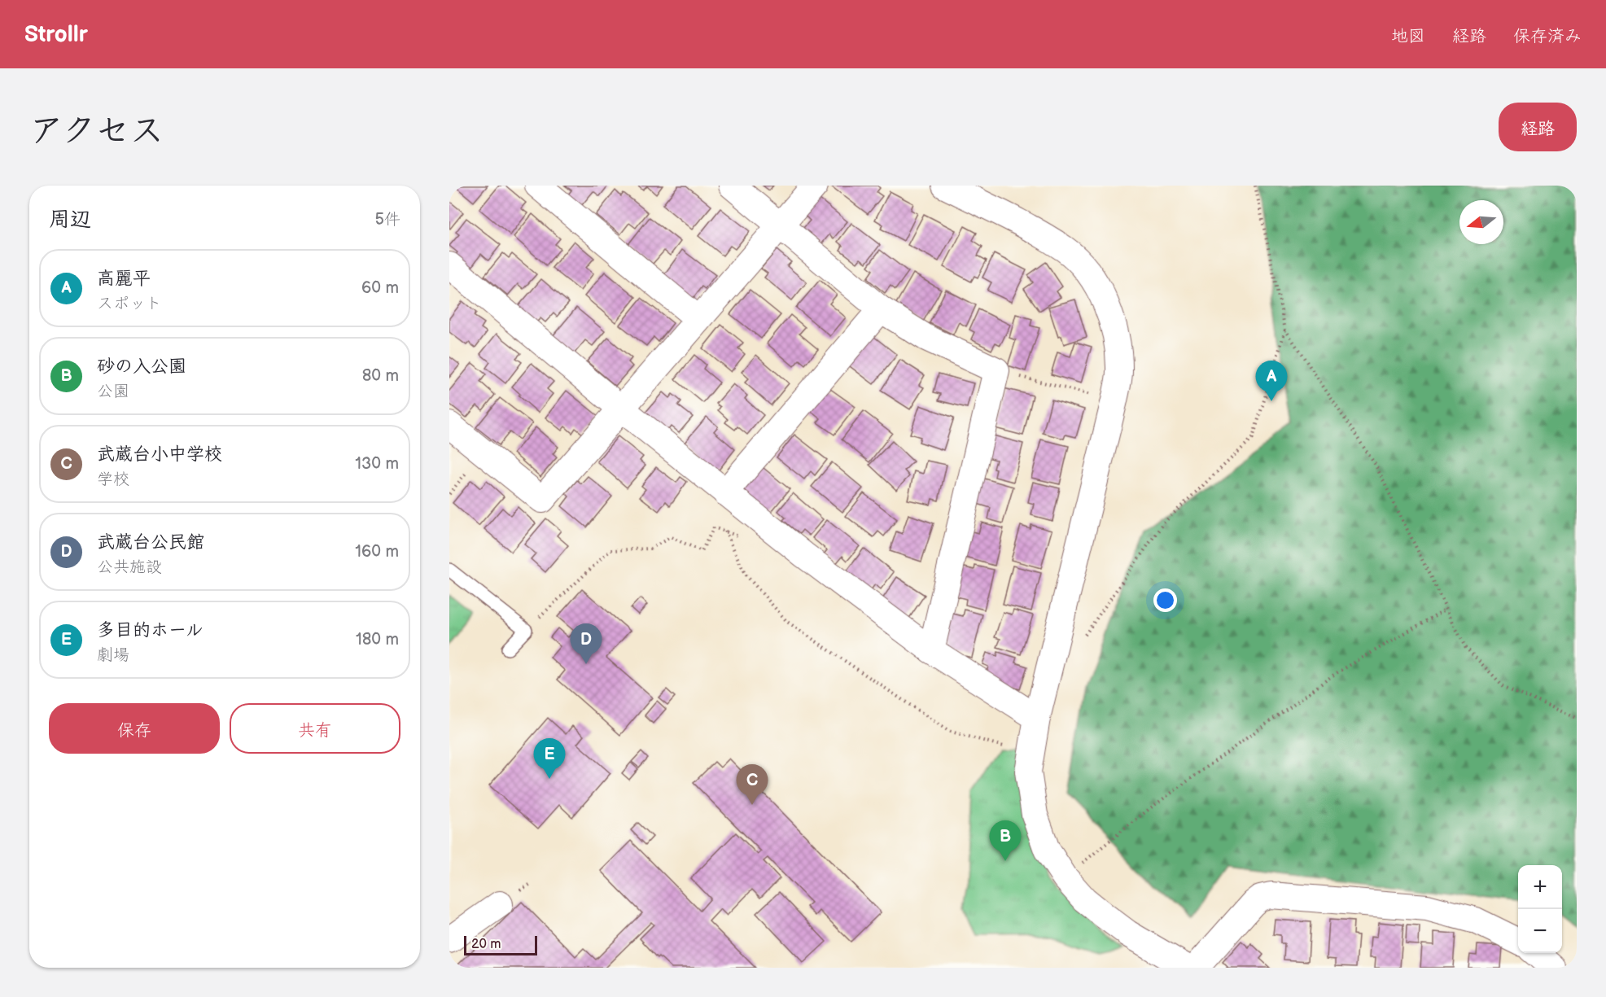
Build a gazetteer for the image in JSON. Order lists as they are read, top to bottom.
{
  "scale_bar": "20 m",
  "north": "left",
  "page": {
    "header": "Strollr",
    "nav": ["地図", "経路", "保存済み"],
    "title": "アクセス",
    "buttons": [
      "経路",
      ["保存", "共有"]
    ],
    "heading": ["周辺", "5件"],
    "list": [
      {
        "mark": "A",
        "name": "高麗平",
        "note": "スポット",
        "value": "60 m"
      },
      {
        "mark": "B",
        "name": "砂の入公園",
        "note": "公園",
        "value": "80 m"
      },
      {
        "mark": "C",
        "name": "武蔵台小中学校",
        "note": "学校",
        "value": "130 m"
      },
      {
        "mark": "D",
        "name": "武蔵台公民館",
        "note": "公共施設",
        "value": "160 m"
      },
      {
        "mark": "E",
        "name": "多目的ホール",
        "note": "劇場",
        "value": "180 m"
      }
    ],
    "pins": [
      "A",
      "D",
      "E",
      "C",
      "B"
    ],
    "map_buttons": ["+", "−"],
    "scale": "20 m"
  }
}
